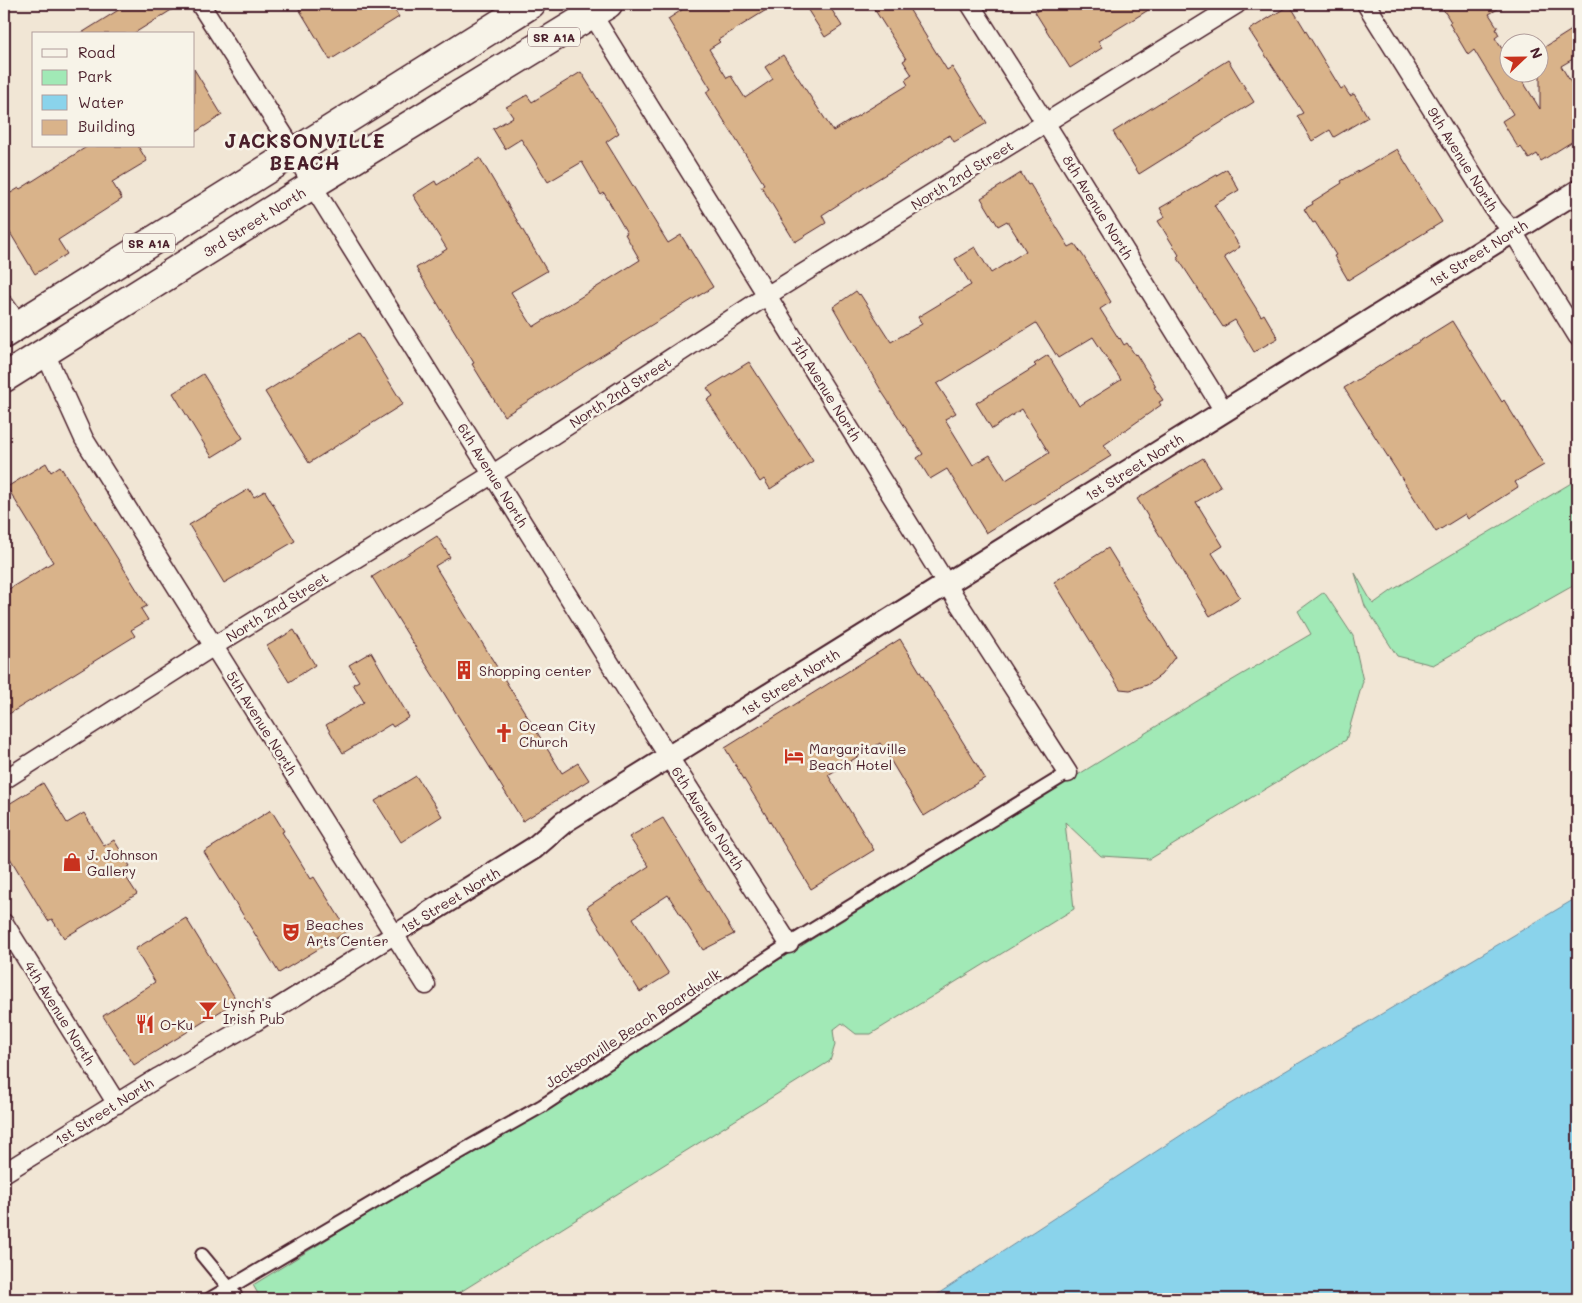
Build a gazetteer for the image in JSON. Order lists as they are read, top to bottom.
{
  "streets": {
    "main road": ["SR A1A", "3rd Street North"],
    "street": [
      "9th Avenue North",
      "North 2nd Street",
      "8th Avenue North",
      "1st Street North",
      "7th Avenue North",
      "6th Avenue North",
      "5th Avenue North",
      "4th Avenue North",
      "Jacksonville Beach Boardwalk"
    ]
  },
  "crossings": [
    ["SR A1A", "6th Avenue North"],
    ["9th Avenue North", "1st Street North"],
    ["North 2nd Street", "8th Avenue North"],
    ["North 2nd Street", "7th Avenue North"],
    ["North 2nd Street", "6th Avenue North"],
    ["North 2nd Street", "5th Avenue North"],
    ["8th Avenue North", "1st Street North"],
    ["3rd Street North", "7th Avenue North"],
    ["3rd Street North", "6th Avenue North"],
    ["3rd Street North", "5th Avenue North"],
    ["1st Street North", "7th Avenue North"],
    ["1st Street North", "6th Avenue North"],
    ["1st Street North", "5th Avenue North"],
    ["1st Street North", "4th Avenue North"],
    ["7th Avenue North", "Jacksonville Beach Boardwalk"],
    ["6th Avenue North", "Jacksonville Beach Boardwalk"]
  ],
  "districts": ["JACKSONVILLE BEACH"],
  "places": {
    "building": ["Shopping center"],
    "church": ["Ocean City Church"],
    "hotel": ["Margaritaville Beach Hotel"],
    "shop": ["J. Johnson Gallery"],
    "theatre": ["Beaches Arts Center"],
    "bar": ["Lynch's Irish Pub"],
    "restaurant": ["O-Ku"]
  },
  "legend": [
    "Road",
    "Park",
    "Water",
    "Building"
  ],
  "north": "right"
}
